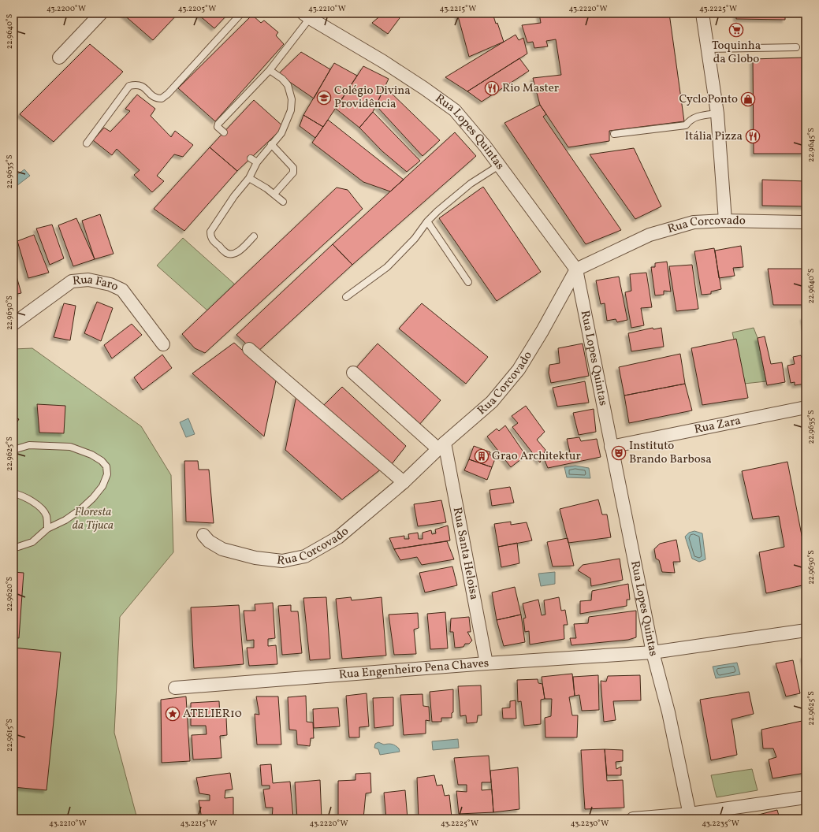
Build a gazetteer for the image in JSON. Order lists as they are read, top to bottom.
{
  "streets": {
    "street": [
      "Rua Lopes Quintas",
      "Rua Corcovado",
      "Rua Faro",
      "Rua Zara",
      "Rua Santa Heloisa",
      "Rua Engenheiro Pena Chaves"
    ]
  },
  "crossings": [
    ["Rua Lopes Quintas", "Rua Corcovado"],
    ["Rua Lopes Quintas", "Rua Zara"],
    ["Rua Lopes Quintas", "Rua Engenheiro Pena Chaves"],
    ["Rua Corcovado", "Rua Santa Heloisa"],
    ["Rua Santa Heloisa", "Rua Engenheiro Pena Chaves"]
  ],
  "parks": ["Floresta da Tijuca"],
  "places": {
    "supermarket": ["Toquinha da Globo"],
    "restaurant": ["Rio Master", "Itália Pizza"],
    "school or university": ["Colégio Divina Providência"],
    "shop": ["CycloPonto"],
    "theatre": ["Instituto Brando Barbosa"],
    "building": ["Grao Architektur"],
    "place": ["ATELIER10"]
  },
  "coordinates": [
    "43.2200°W",
    "43.2205°W",
    "43.2210°W",
    "43.2215°W",
    "43.2220°W",
    "43.2225°W",
    "22.9640°S",
    "22.9645°S",
    "22.9635°S",
    "22.9630°S",
    "22.9625°S",
    "22.9620°S",
    "22.9615°S",
    "43.2230°W",
    "43.2235°W"
  ]
}
